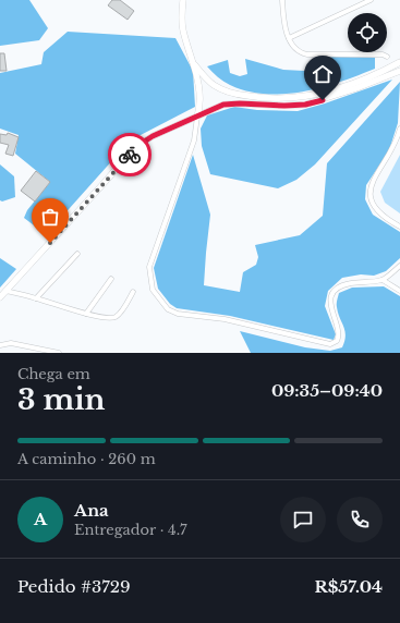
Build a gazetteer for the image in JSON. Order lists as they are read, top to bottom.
{
  "page": {
    "heading": ["3 min", "Chega em", "09:35–09:40"],
    "panel": [
      "Ana",
      "Entregador · 4.7",
      "Pedido #3729",
      "R$57.04"
    ],
    "bar": "A caminho · 260 m",
    "round": "A"
  }
}
